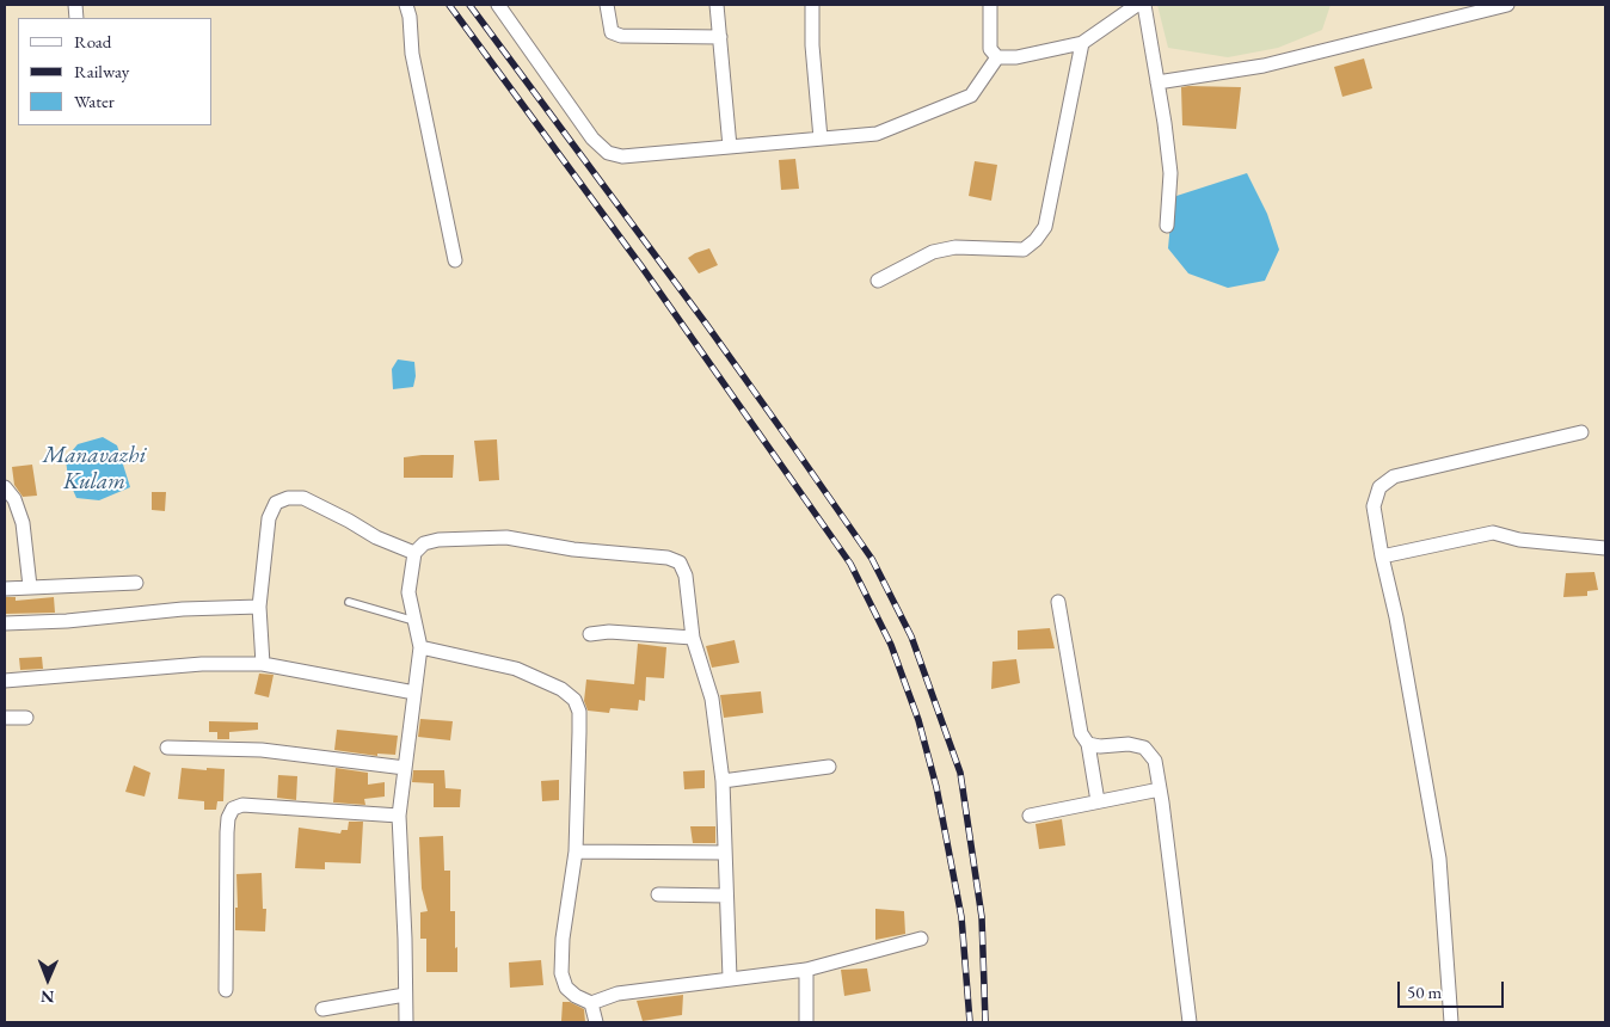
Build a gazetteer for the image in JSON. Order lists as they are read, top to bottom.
{
  "water": ["Manavazhi Kulam"],
  "legend": ["Road", "Railway", "Water"],
  "scale_bar": "50 m",
  "north": "bottom"
}
